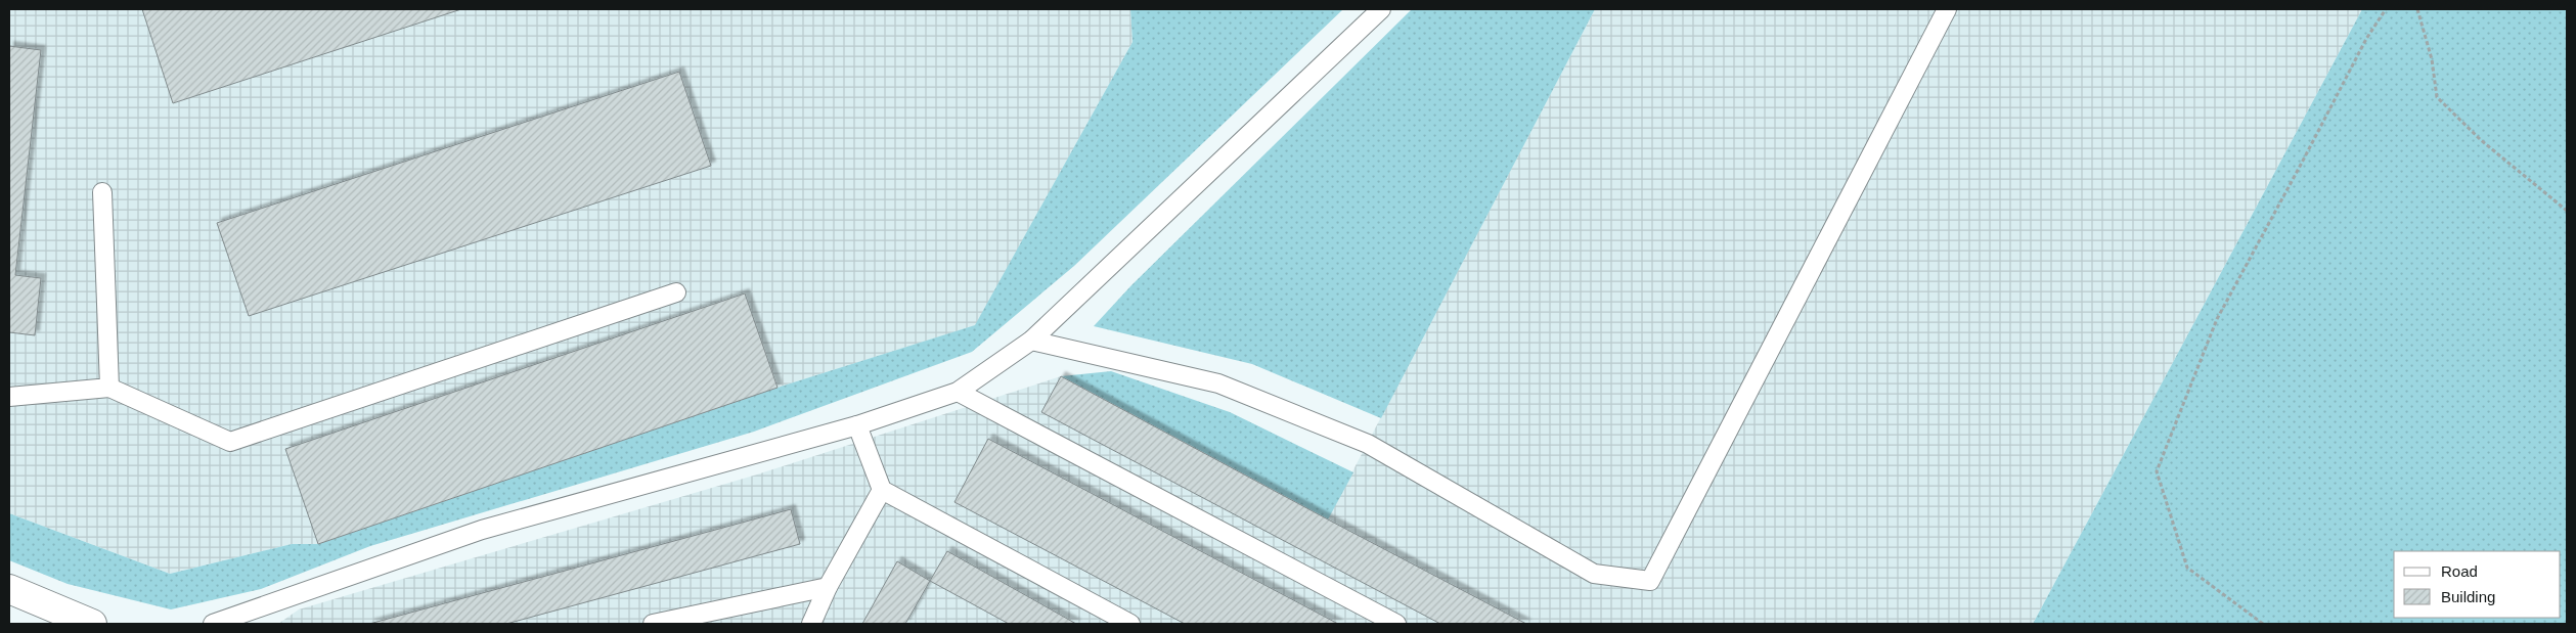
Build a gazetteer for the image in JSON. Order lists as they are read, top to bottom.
{
  "legend": ["Road", "Building"]
}
